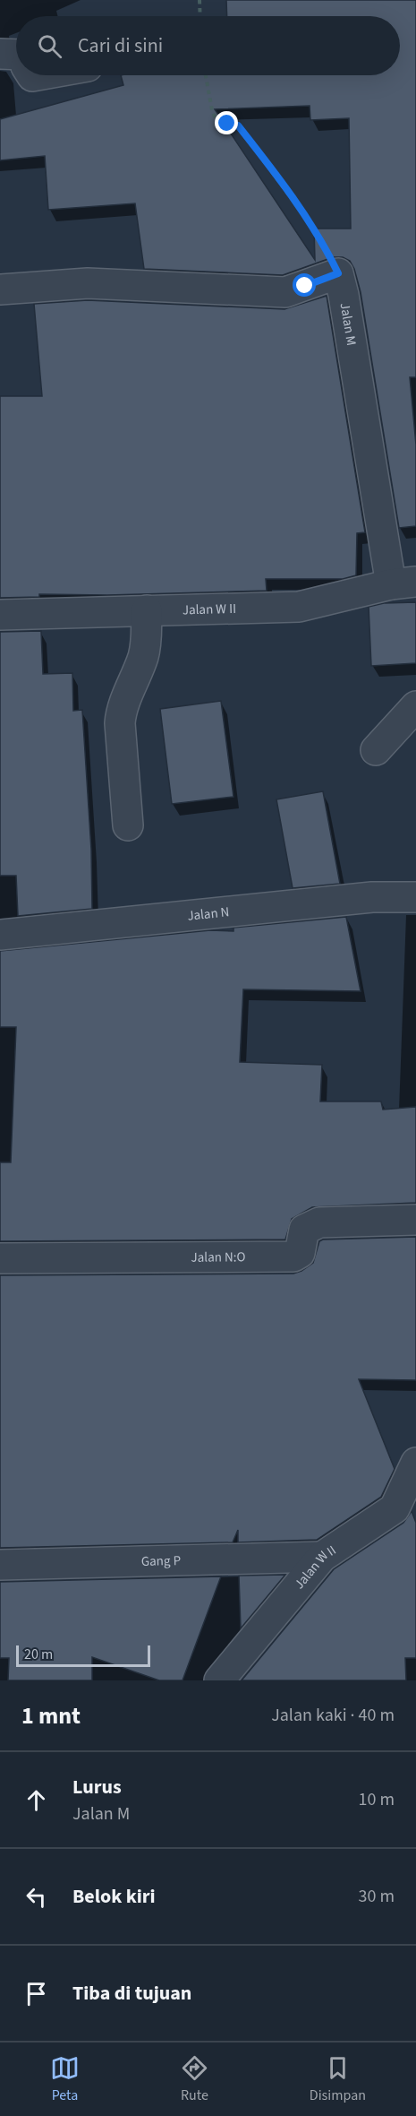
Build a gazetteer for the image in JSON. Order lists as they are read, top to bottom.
{
  "streets": {
    "street": [
      "Jalan M",
      "Jalan W II",
      "Jalan N",
      "Jalan N:O",
      "Gang P"
    ]
  },
  "crossings": [
    ["Jalan M", "Jalan W II"],
    ["Jalan W II", "Gang P"]
  ],
  "scale_bar": "20 m",
  "page": {
    "search": "Cari di sini",
    "scale": "20 m",
    "heading": ["1 mnt", "Jalan kaki · 40 m"],
    "list": [
      ["Lurus", "Jalan M", "10 m"],
      ["Belok kiri", "30 m"],
      "Tiba di tujuan"
    ],
    "nav": ["Peta", "Rute", "Disimpan"]
  }
}
